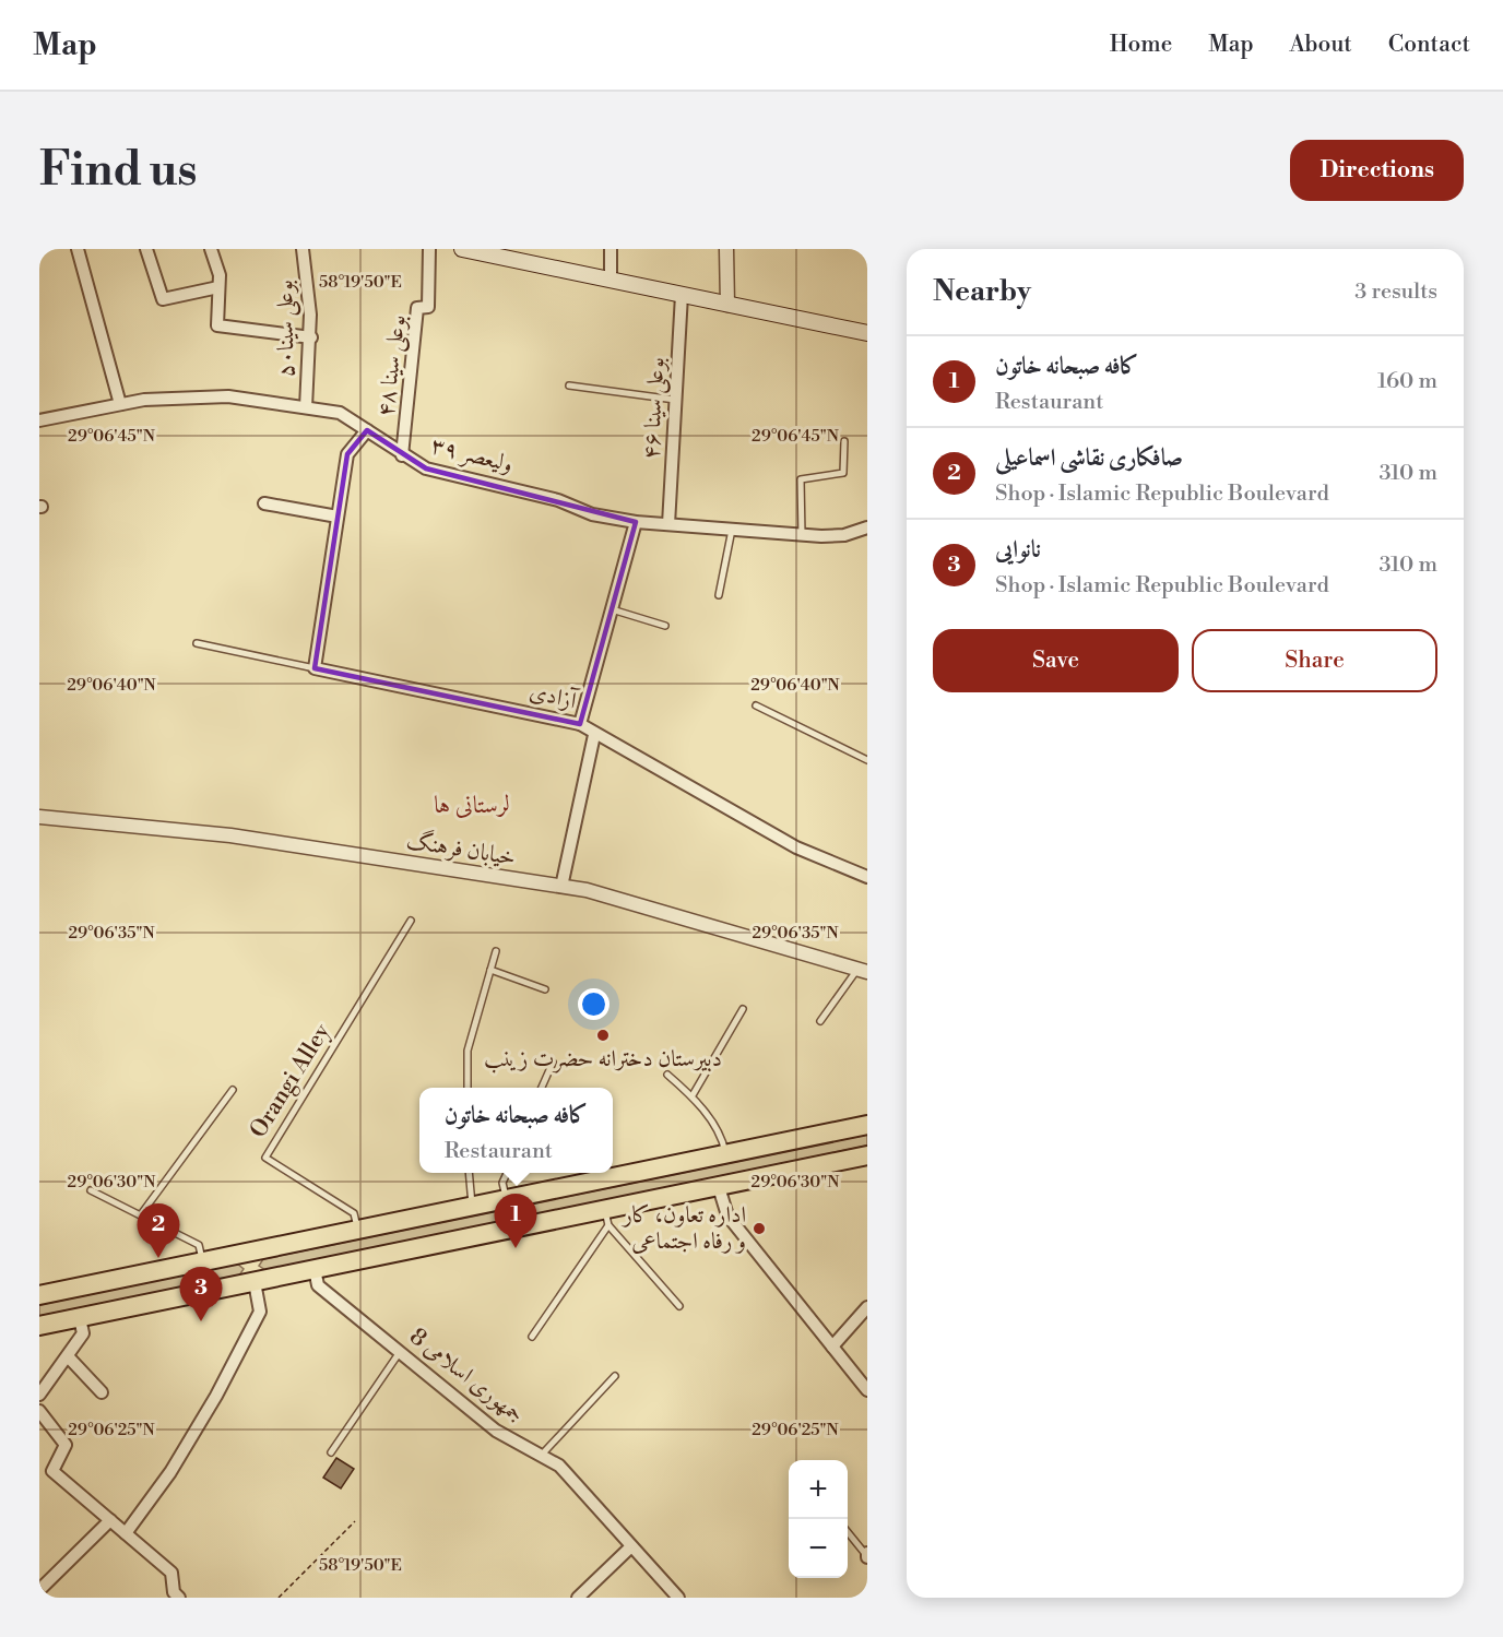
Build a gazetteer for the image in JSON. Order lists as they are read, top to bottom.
{
  "streets": {
    "street": [
      "بوعلی سینا۵۰",
      "بوعلی سینا ۴۸",
      "بوعلی سینا ۴۶",
      "ولیعصر ۳۹",
      "آزادی",
      "خیابان فرهنگ",
      "جمهوری اسلامی 8"
    ],
    "lane": ["Orangi Alley"]
  },
  "crossings": [
    ["بوعلی سینا۵۰", "ولیعصر ۳۹"],
    ["بوعلی سینا ۴۸", "ولیعصر ۳۹"],
    ["بوعلی سینا ۴۶", "ولیعصر ۳۹"]
  ],
  "districts": ["لرستانی ها"],
  "places": ["دبیرستان دخترانه حضرت زینب", "اداره تعاون، کار و رفاه اجتماعی"],
  "page": {
    "header": "Map",
    "nav": [
      "Home",
      "Map",
      "About",
      "Contact"
    ],
    "buttons": [
      "Directions",
      ["Save", "Share"]
    ],
    "title": "Find us",
    "heading": ["Nearby", "3 results"],
    "list": [
      {
        "mark": "1",
        "name": "کافه صبحانه خاتون",
        "note": "Restaurant",
        "value": "160 m"
      },
      {
        "mark": "2",
        "name": "صافکاری نقاشی اسماعیلی",
        "note": "Shop · Islamic Republic Boulevard",
        "value": "310 m"
      },
      {
        "mark": "3",
        "name": "نانوایی",
        "note": "Shop · Islamic Republic Boulevard",
        "value": "310 m"
      }
    ],
    "popup": ["کافه صبحانه خاتون", "Restaurant"],
    "pins": ["1", "2", "3"],
    "map_buttons": ["+", "−"]
  },
  "coordinates": [
    "58°19'50\"E",
    "29°06'45\"N",
    "29°06'40\"N",
    "29°06'35\"N",
    "29°06'30\"N",
    "29°06'25\"N"
  ]
}
